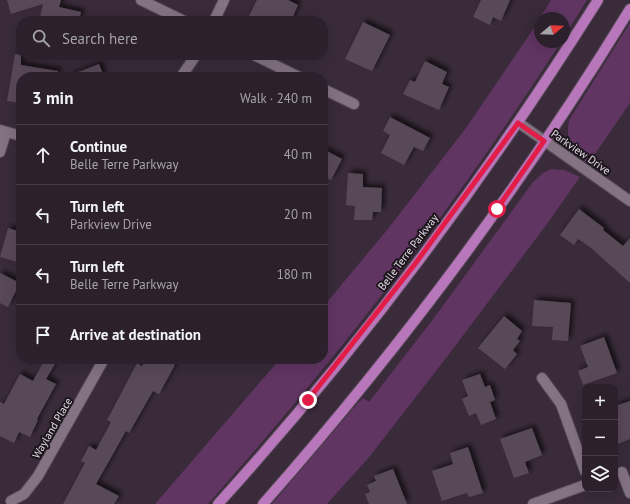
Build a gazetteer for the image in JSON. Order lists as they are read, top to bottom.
{
  "streets": {
    "main road": ["Belle Terre Parkway"],
    "street": ["Parkview Drive", "Wayland Place"]
  },
  "crossings": [
    ["Parkview Drive", "Belle Terre Parkway"]
  ],
  "north": "right",
  "page": {
    "search": "Search here",
    "heading": ["3 min", "Walk · 240 m"],
    "list": [
      ["Continue", "Belle Terre Parkway", "40 m"],
      ["Turn left", "Parkview Drive", "20 m"],
      ["Turn left", "Belle Terre Parkway", "180 m"],
      "Arrive at destination"
    ],
    "map_buttons": ["+", "−"]
  }
}
